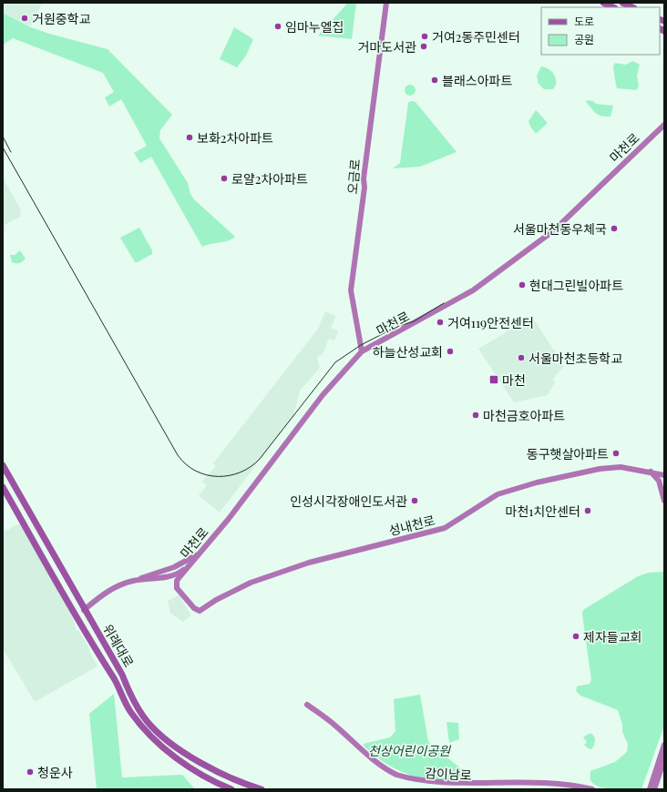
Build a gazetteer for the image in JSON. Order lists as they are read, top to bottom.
{
  "streets": {
    "main road": ["위례대로"],
    "street": [
      "마천로",
      "오금로",
      "성내천로",
      "감이남로"
    ]
  },
  "crossings": [
    ["마천로", "오금로"],
    ["마천로", "성내천로"]
  ],
  "parks": ["천상어린이공원"],
  "places": {
    "other": [
      "거원중학교",
      "임마누엘집",
      "거여2동주민센터",
      "거마도서관",
      "블래스아파트",
      "보화2차아파트",
      "로얄2차아파트",
      "서울마천동우체국",
      "현대그린빌아파트",
      "거여119안전센터",
      "하늘산성교회",
      "서울마천초등학교",
      "마천금호아파트",
      "동구햇살아파트",
      "인성시각장애인도서관",
      "마천1치안센터",
      "제자들교회",
      "청운사"
    ],
    "transit": ["마천"]
  },
  "legend": ["도로", "공원"]
}
